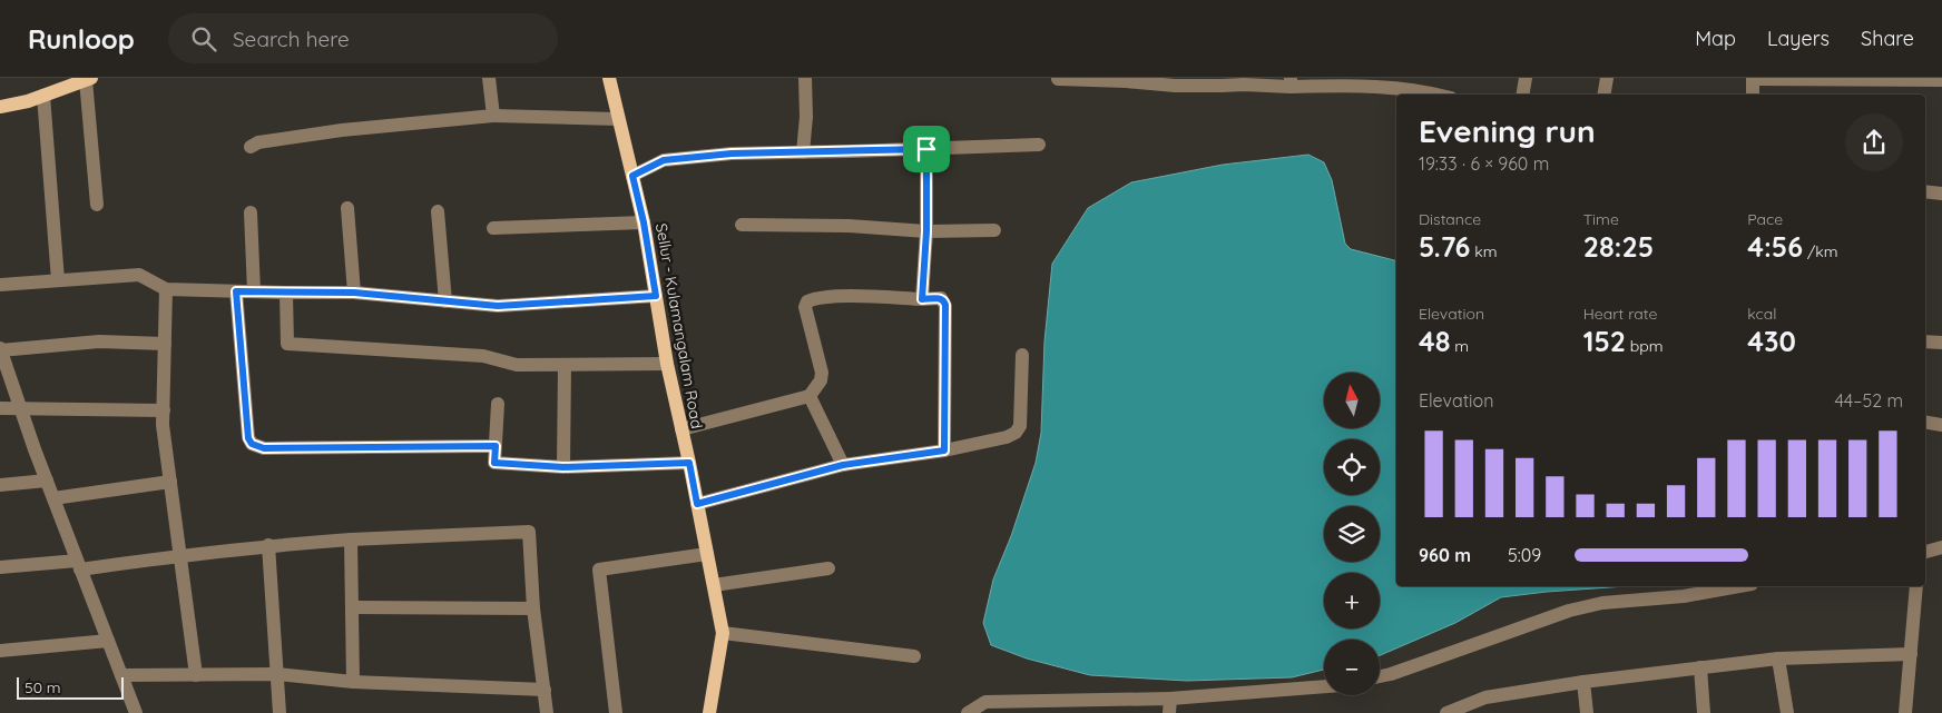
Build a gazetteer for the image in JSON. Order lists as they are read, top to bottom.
{
  "streets": {
    "main road": ["Sellur - Kulamangalam Road"]
  },
  "scale_bar": "50 m",
  "north": "top",
  "page": {
    "header": "Runloop",
    "search": "Search here",
    "nav": ["Map", "Layers", "Share"],
    "heading": ["Evening run", "19:33 · 6 × 960 m"],
    "stats": [
      ["Distance", "5.76 km"],
      ["Time", "28:25"],
      ["Pace", "4:56 /km"],
      ["Elevation", "48 m"],
      ["Heart rate", "152 bpm"],
      ["kcal", "430"]
    ],
    "map_buttons": ["+", "−"],
    "chart": ["Elevation", "44–52 m"],
    "list": [
      {
        "name": "960 m",
        "note": "5:09"
      }
    ],
    "scale": "50 m"
  }
}
